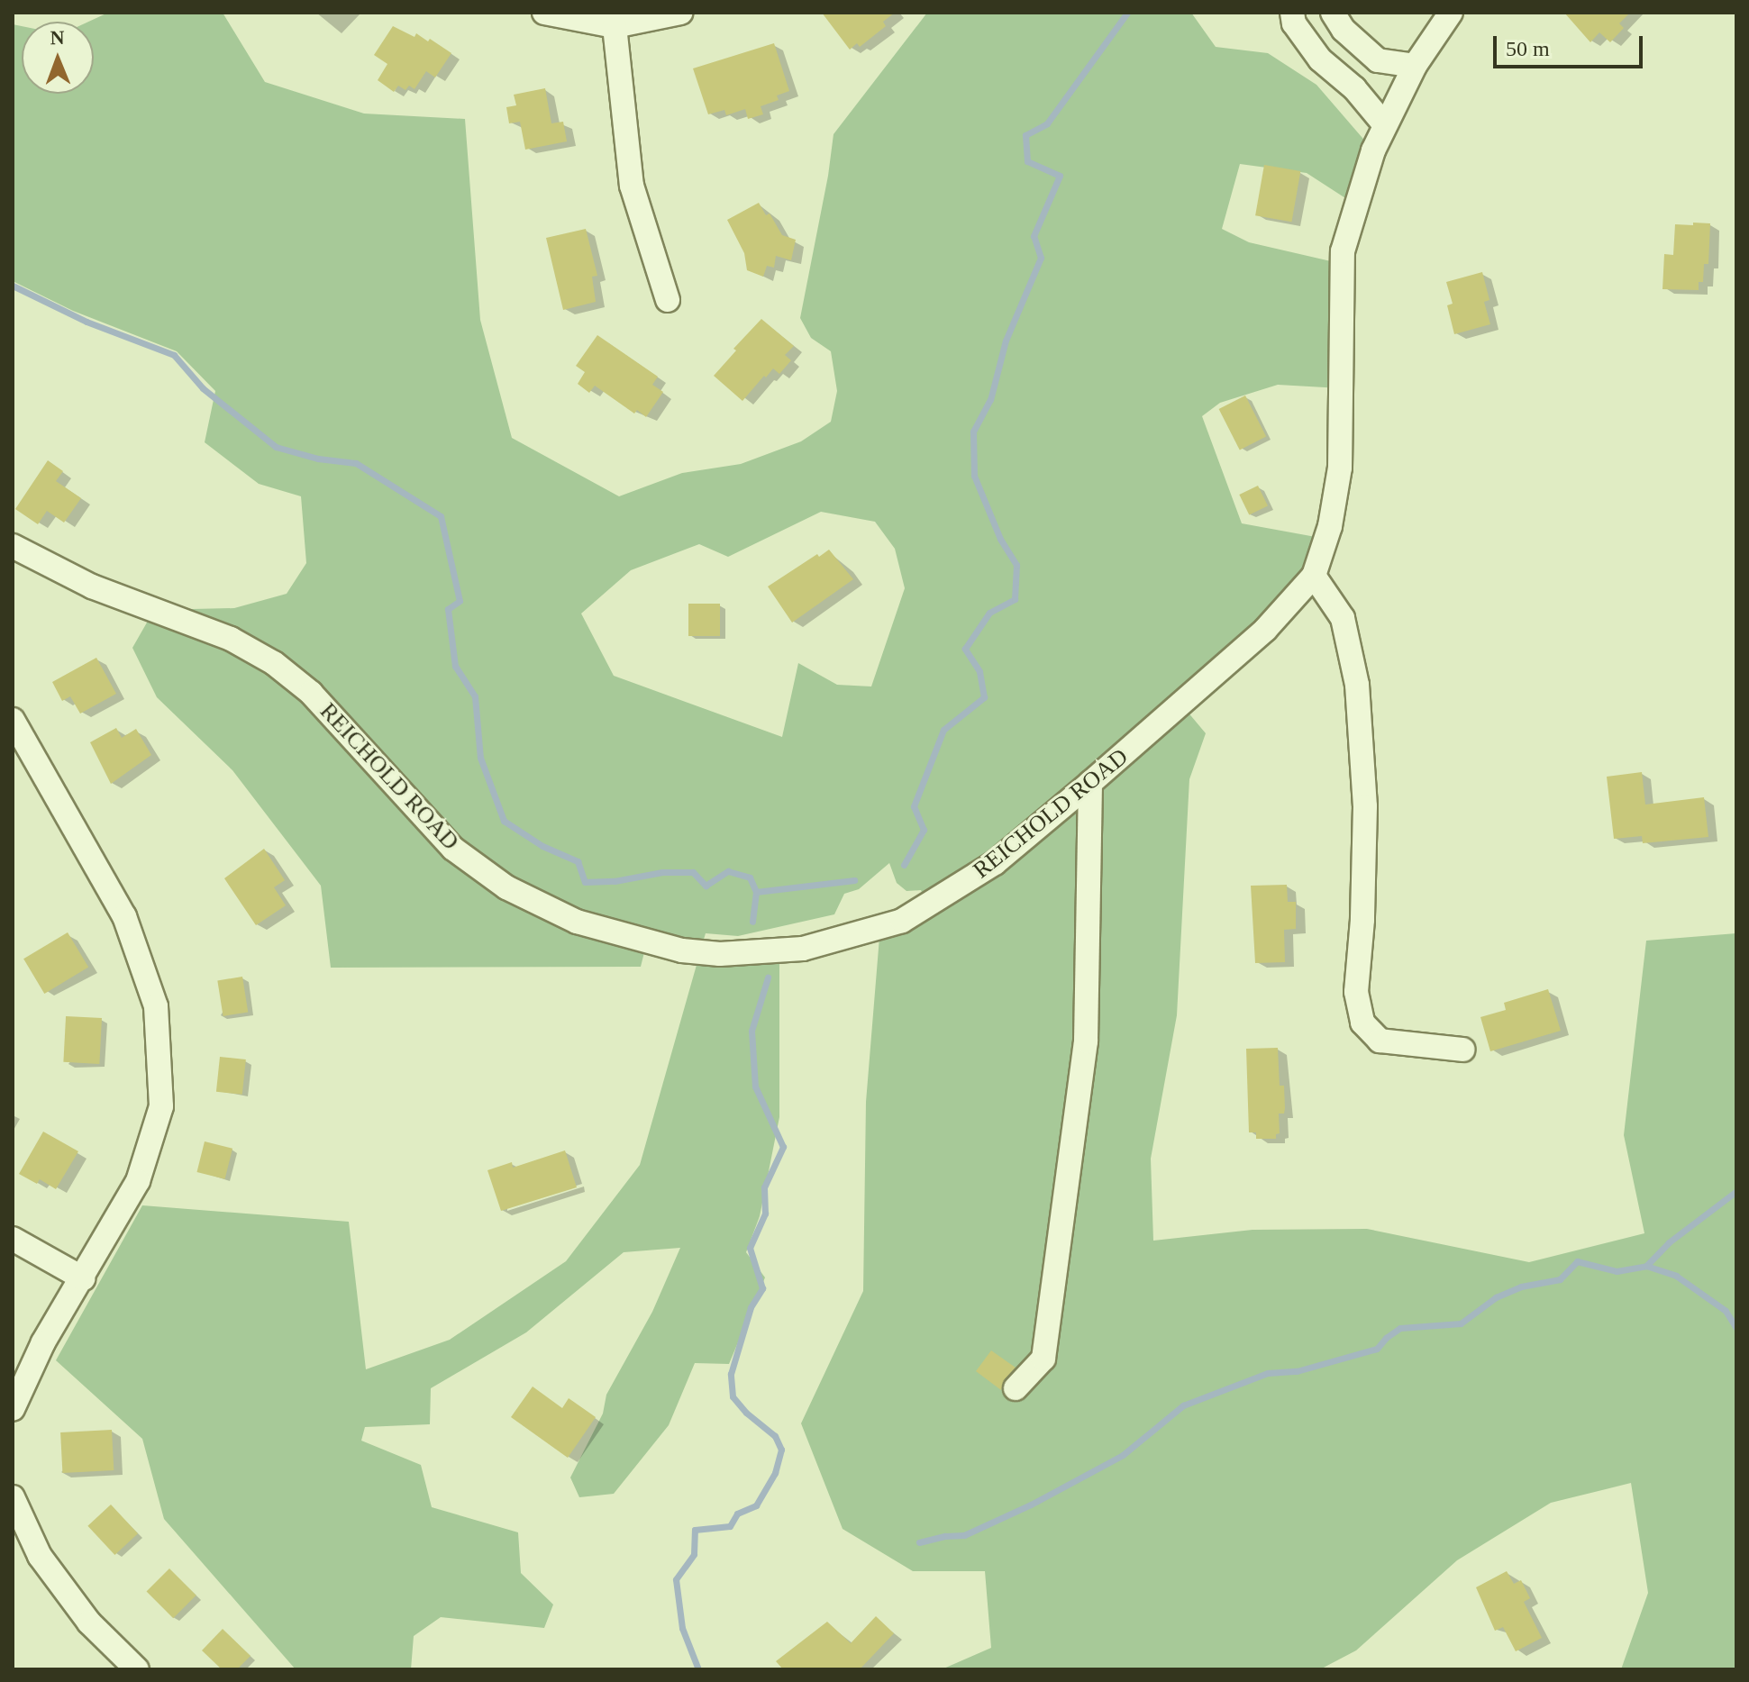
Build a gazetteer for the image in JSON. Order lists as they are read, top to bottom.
{
  "streets": {
    "street": ["REICHOLD ROAD"]
  },
  "scale_bar": "50 m",
  "north": "top"
}
